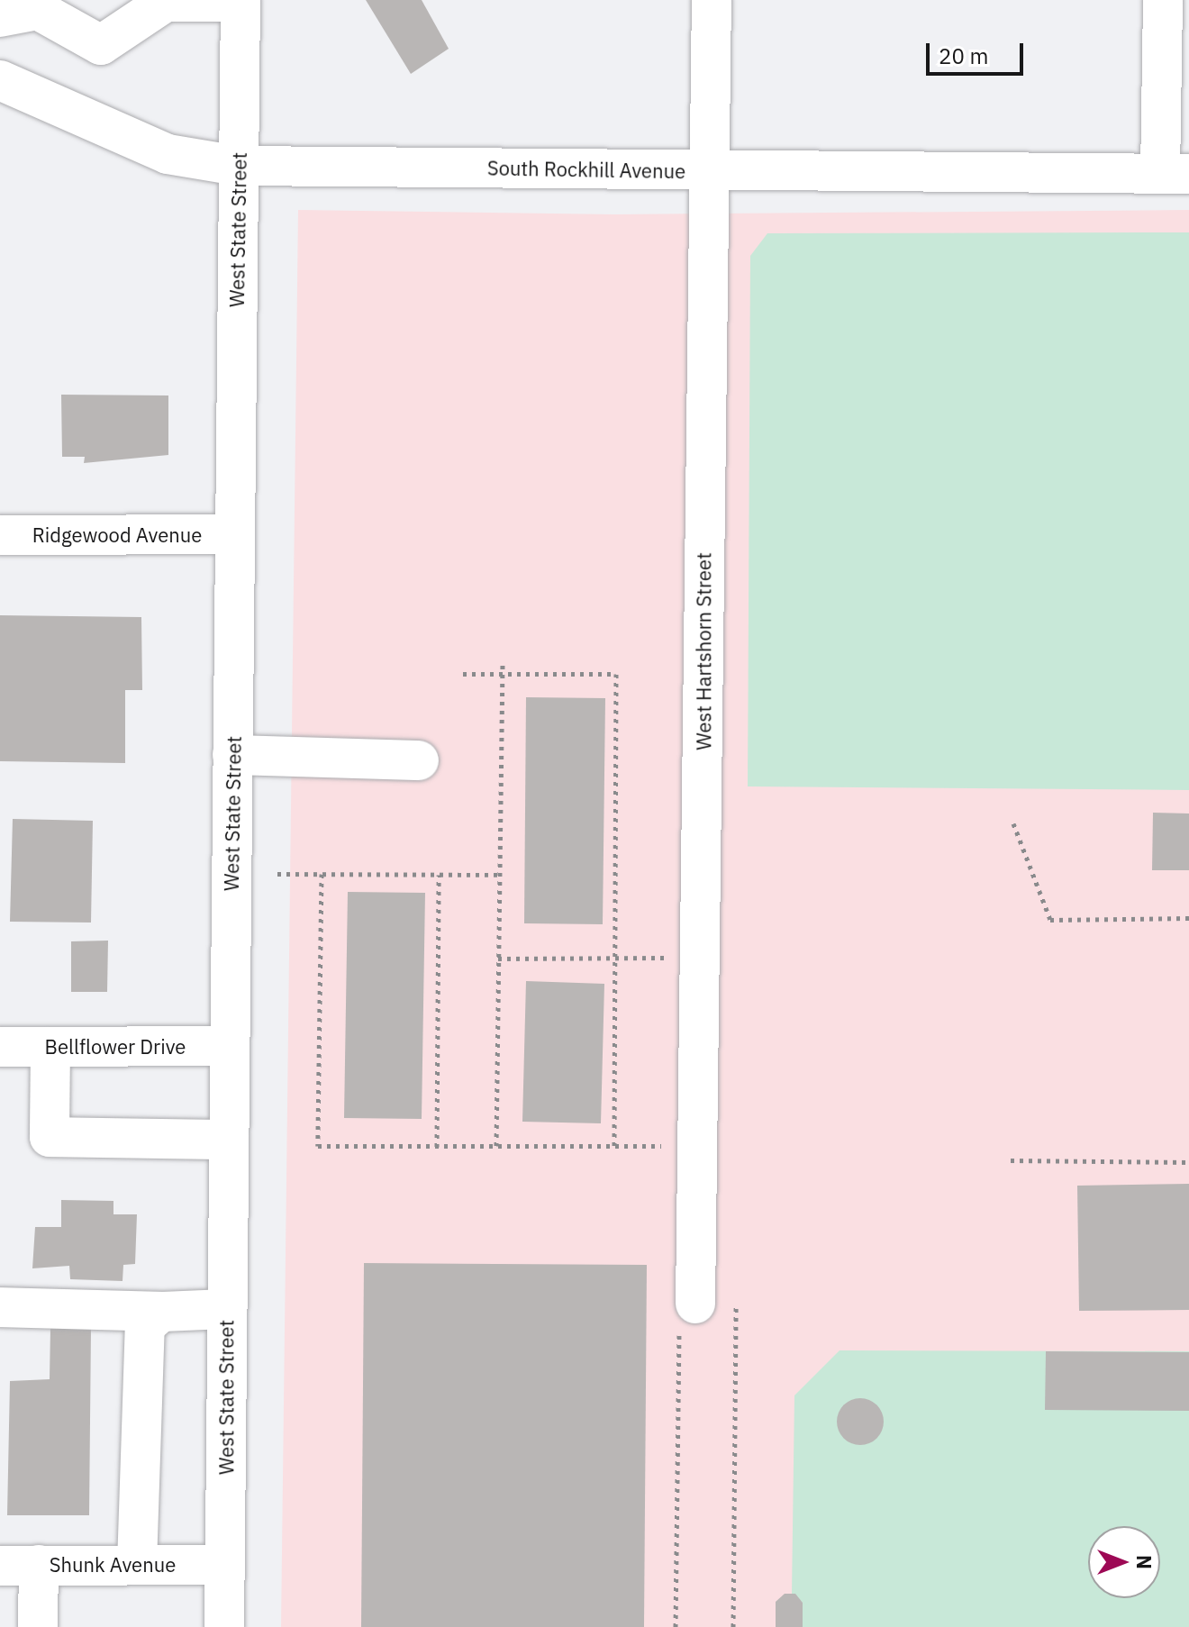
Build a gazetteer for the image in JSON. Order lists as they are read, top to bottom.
{
  "streets": {
    "main road": [
      "South Rockhill Avenue",
      "West State Street",
      "Ridgewood Avenue",
      "West Hartshorn Street",
      "Bellflower Drive",
      "Shunk Avenue"
    ]
  },
  "crossings": [
    ["South Rockhill Avenue", "West State Street"],
    ["South Rockhill Avenue", "West Hartshorn Street"],
    ["West State Street", "Ridgewood Avenue"],
    ["West State Street", "Bellflower Drive"],
    ["West State Street", "Shunk Avenue"]
  ],
  "scale_bar": "20 m",
  "north": "right"
}
